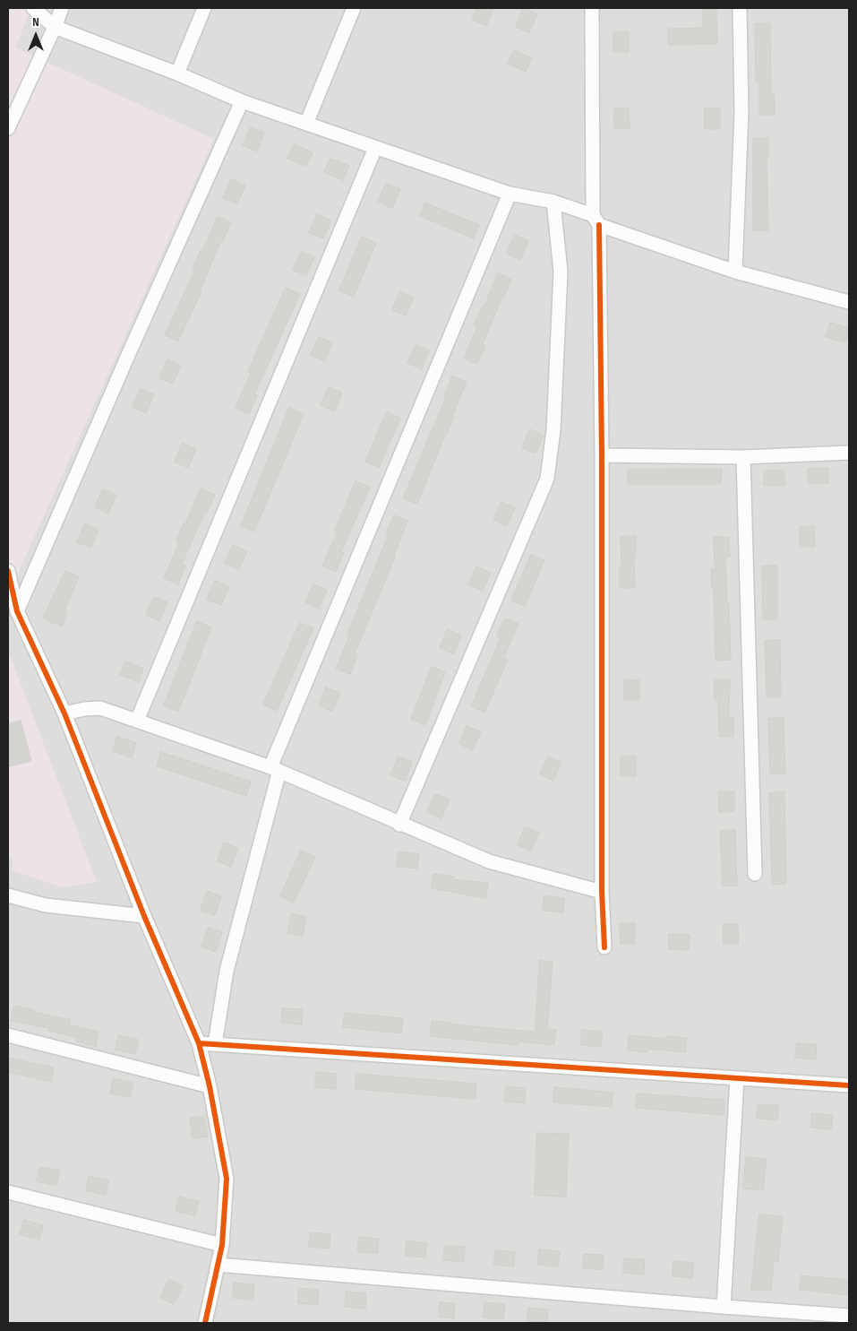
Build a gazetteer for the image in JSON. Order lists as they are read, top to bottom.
{
  "north": "top"
}
